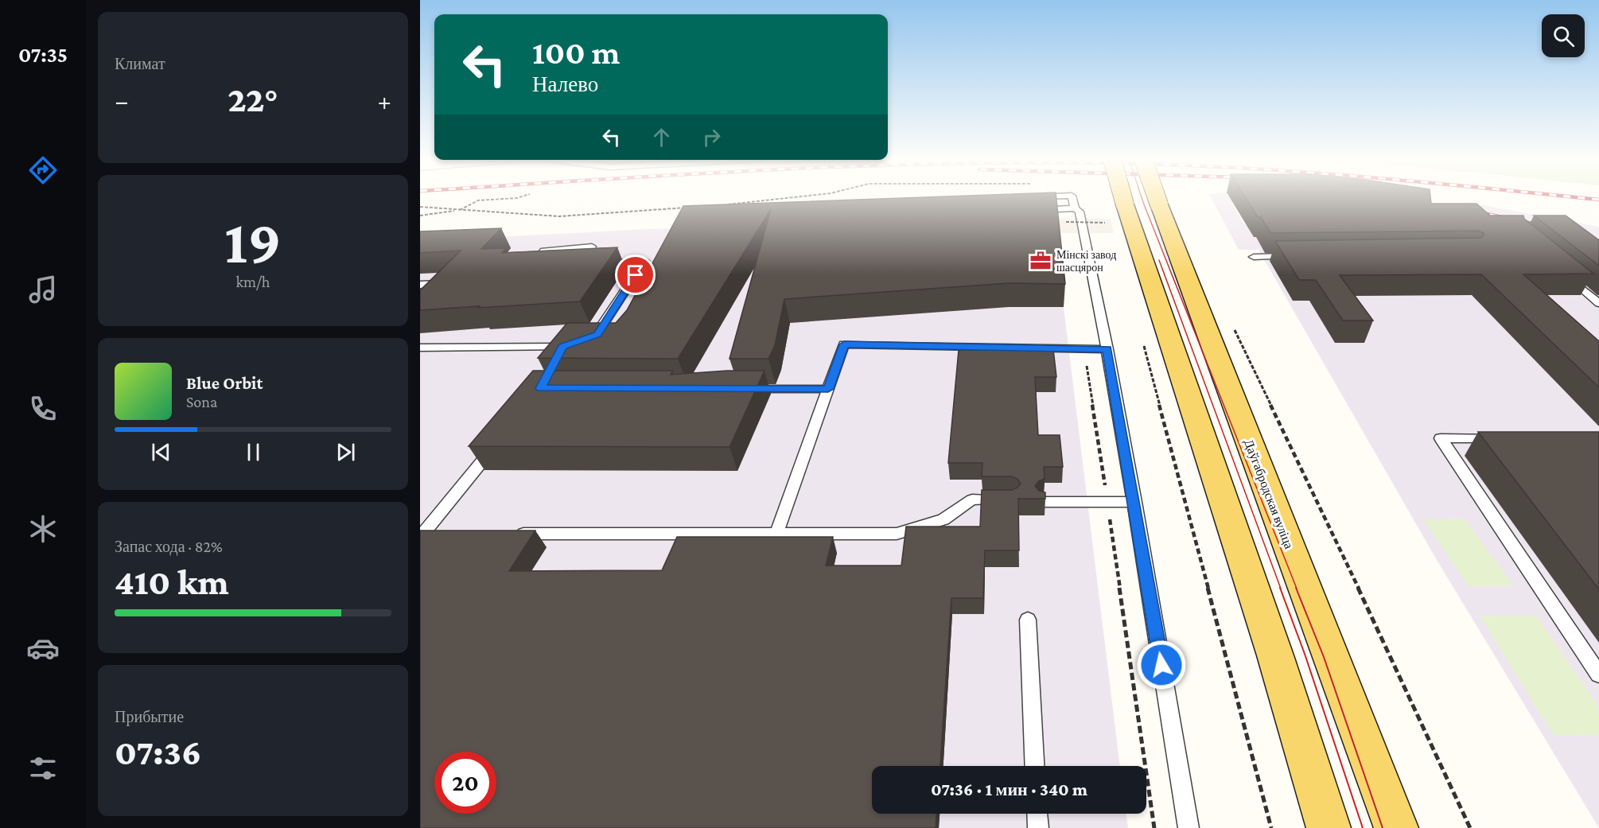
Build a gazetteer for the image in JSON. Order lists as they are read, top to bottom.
{
  "streets": {
    "main road": ["Даўгабродская вуліца"]
  },
  "places": {
    "office": ["Мінскі завод шасцярон"]
  },
  "page": {
    "tabs": "07:35",
    "tile": [
      "Климат",
      ["19", "km/h"],
      ["Запас хода · 82%", "410 km"],
      ["Прибытие", "07:36"]
    ],
    "turn": ["100 m", "Налево"],
    "heat": ["−", "22°", "+"],
    "song": ["Blue Orbit", "Sona"],
    "limit": "20",
    "trip": "07:36 · 1 мин · 340 m"
  }
}
